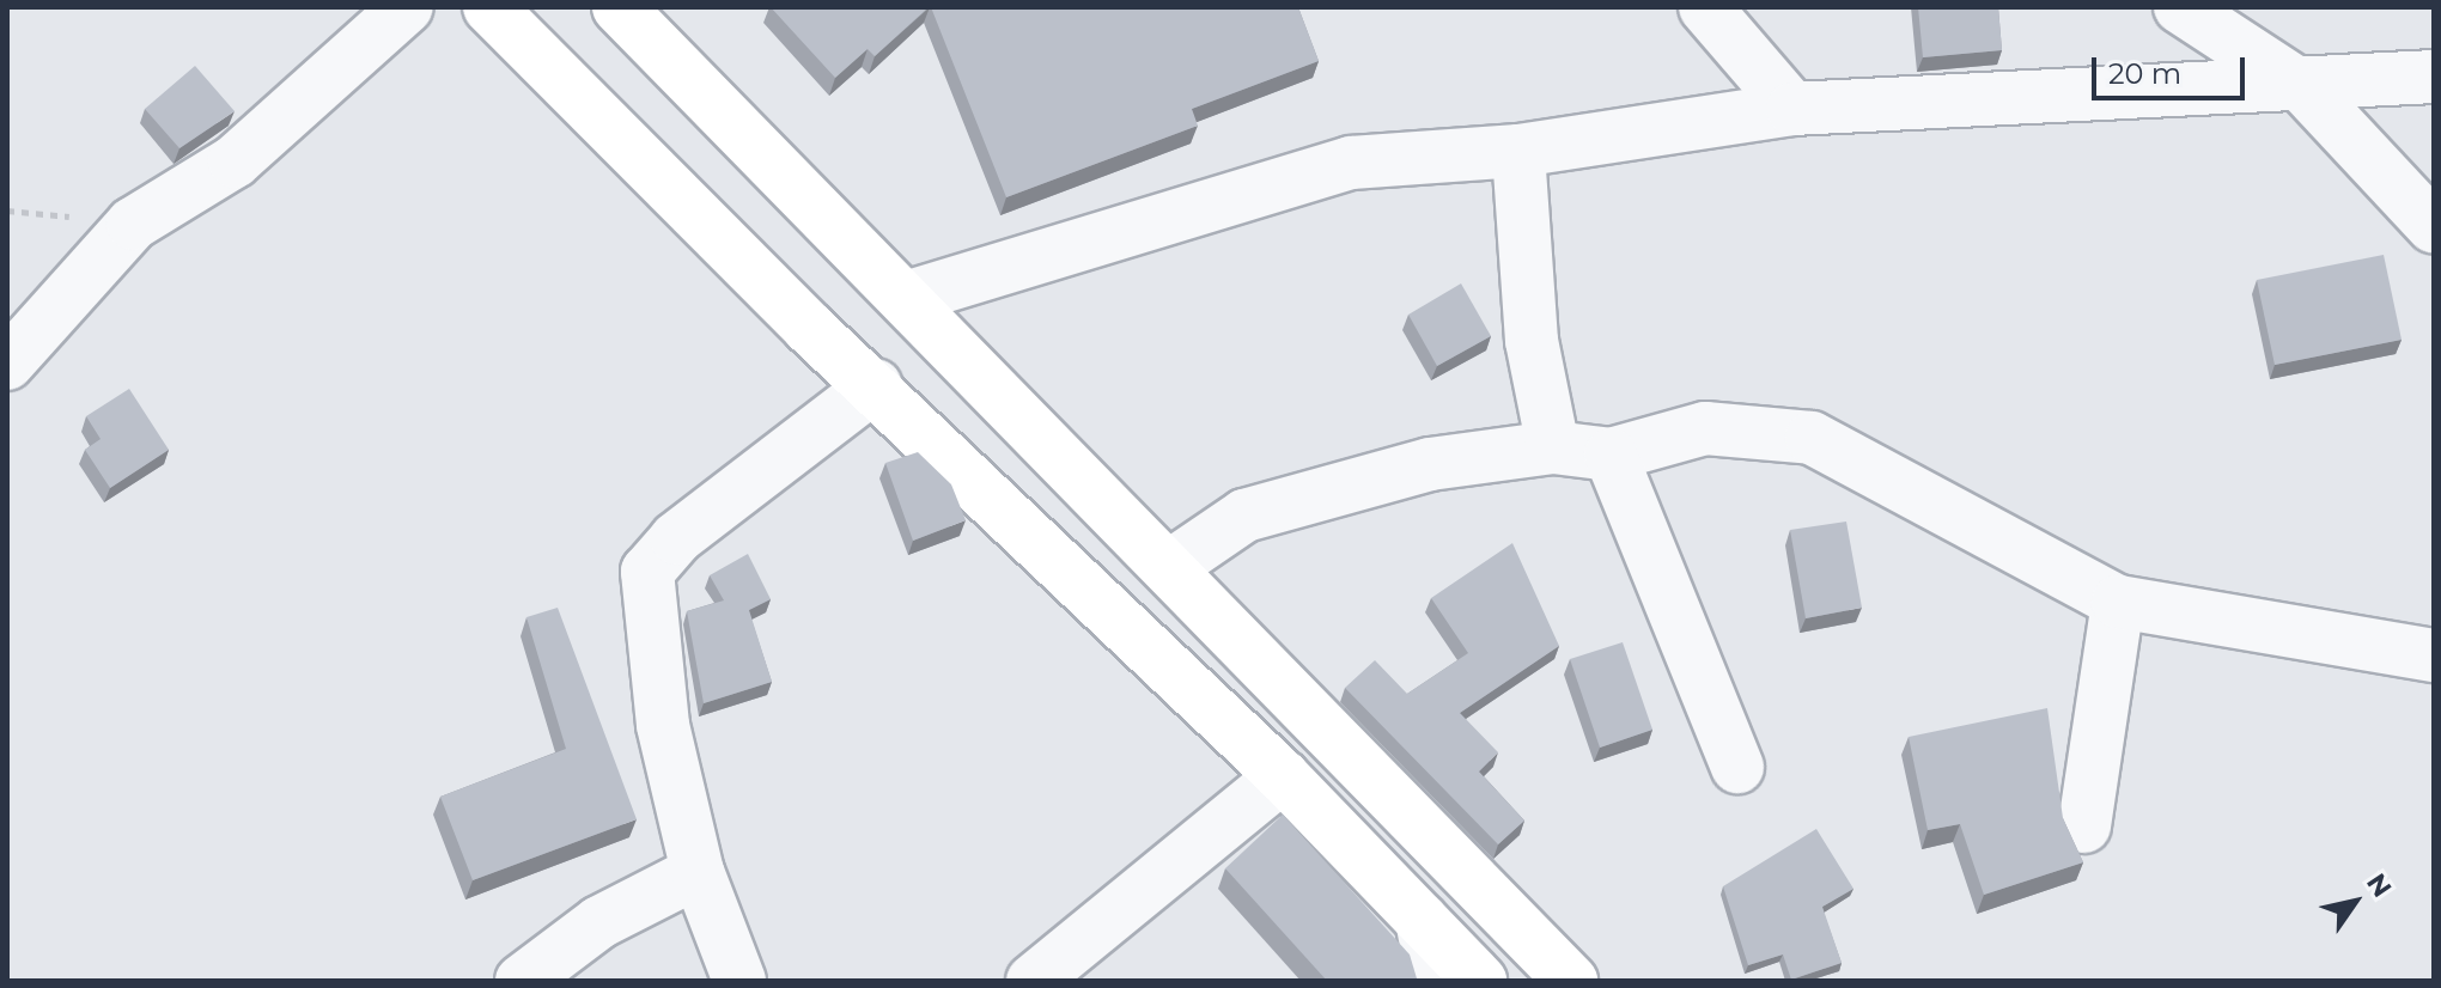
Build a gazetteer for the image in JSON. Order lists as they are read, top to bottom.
{
  "scale_bar": "20 m",
  "north": "top right"
}
